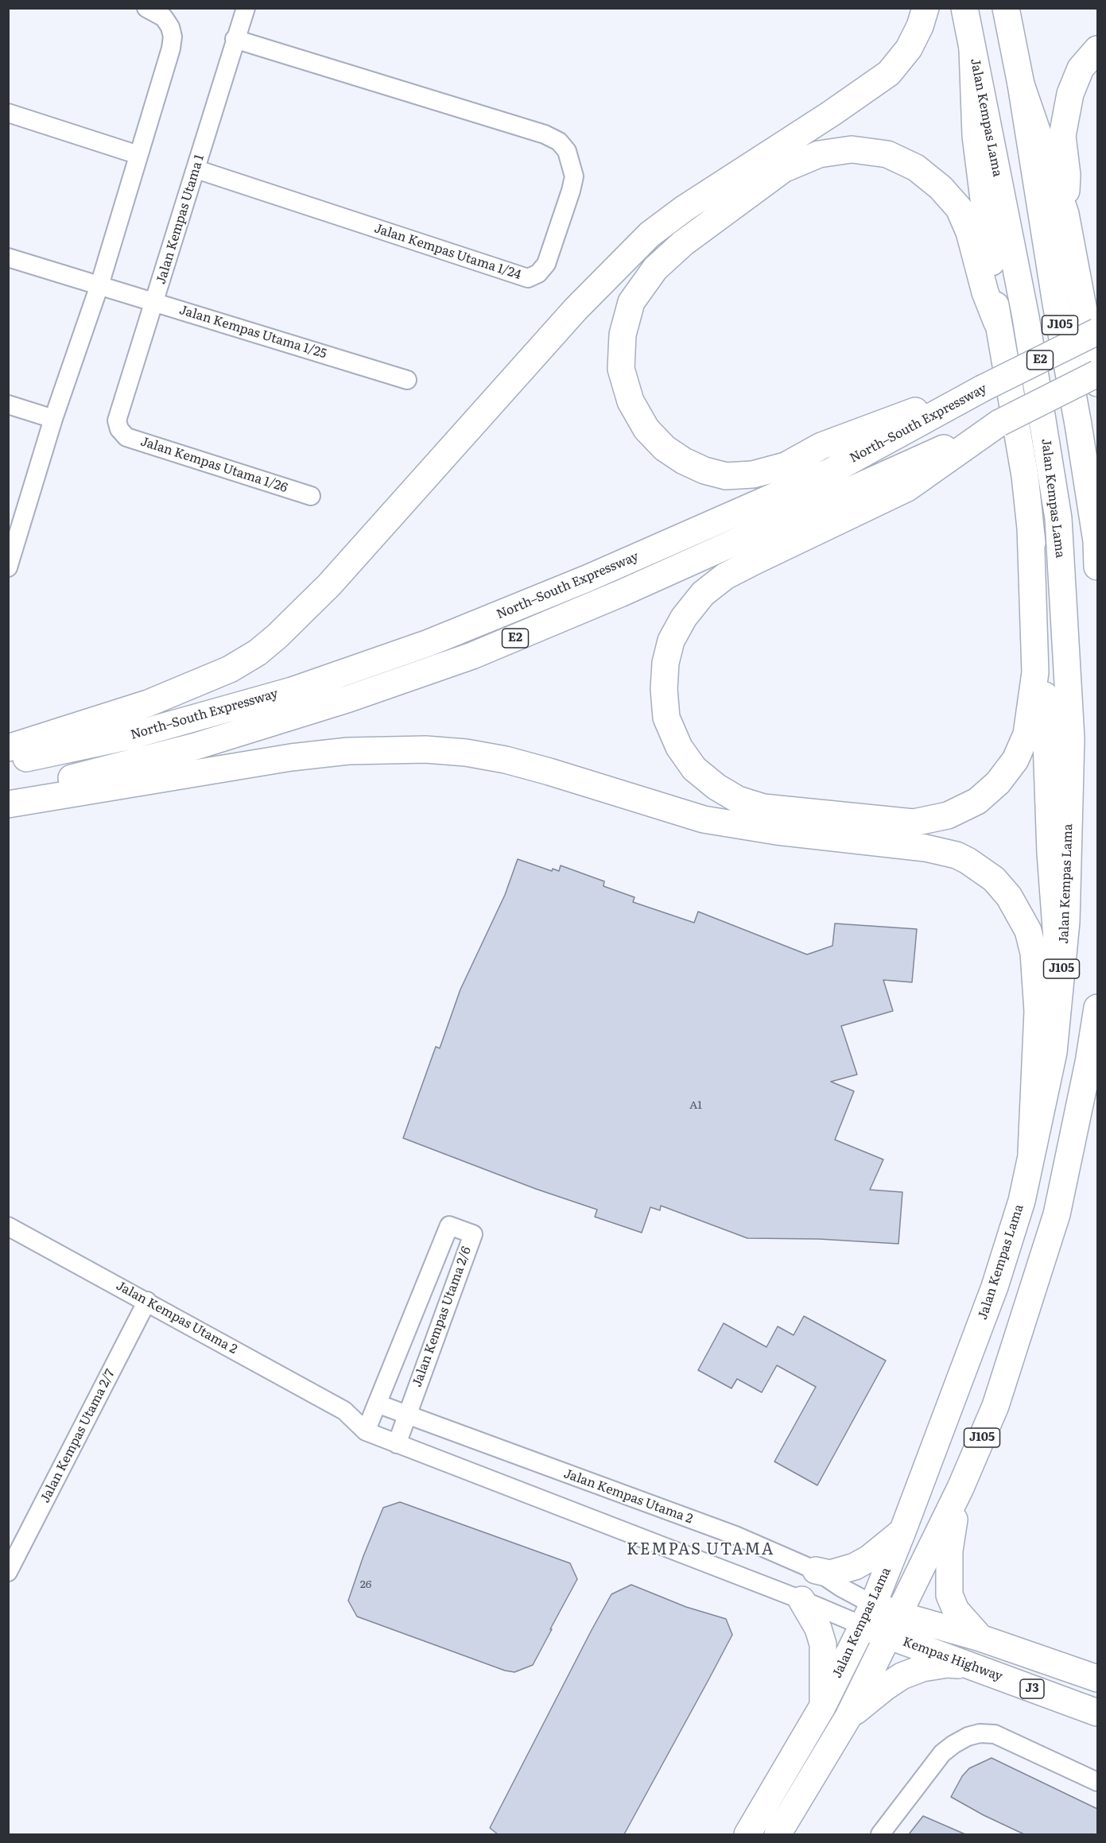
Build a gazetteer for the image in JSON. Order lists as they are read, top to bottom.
{
  "streets": {
    "main road": [
      "Jalan Kempas Lama",
      "J105",
      "E2",
      "North–South Expressway",
      "Kempas Highway",
      "J3"
    ],
    "street": [
      "Jalan Kempas Utama 1",
      "Jalan Kempas Utama 1/24",
      "Jalan Kempas Utama 1/25",
      "Jalan Kempas Utama 1/26",
      "Jalan Kempas Utama 2/6",
      "Jalan Kempas Utama 2",
      "Jalan Kempas Utama 2/7"
    ]
  },
  "crossings": [
    ["Jalan Kempas Lama", "J105"],
    ["Jalan Kempas Lama", "Jalan Kempas Utama 2"],
    ["Jalan Kempas Lama", "J3"],
    ["Jalan Kempas Utama 1", "Jalan Kempas Utama 1/24"],
    ["Jalan Kempas Utama 1", "Jalan Kempas Utama 1/25"],
    ["Jalan Kempas Utama 1", "Jalan Kempas Utama 1/26"],
    ["J105", "Kempas Highway"],
    ["J105", "J3"],
    ["Jalan Kempas Utama 2/6", "Jalan Kempas Utama 2"],
    ["Jalan Kempas Utama 2", "Jalan Kempas Utama 2/7"],
    ["Jalan Kempas Utama 2", "J3"],
    ["Kempas Highway", "J3"]
  ],
  "districts": ["KEMPAS UTAMA"],
  "house_numbers": ["A1", "26"]
}
